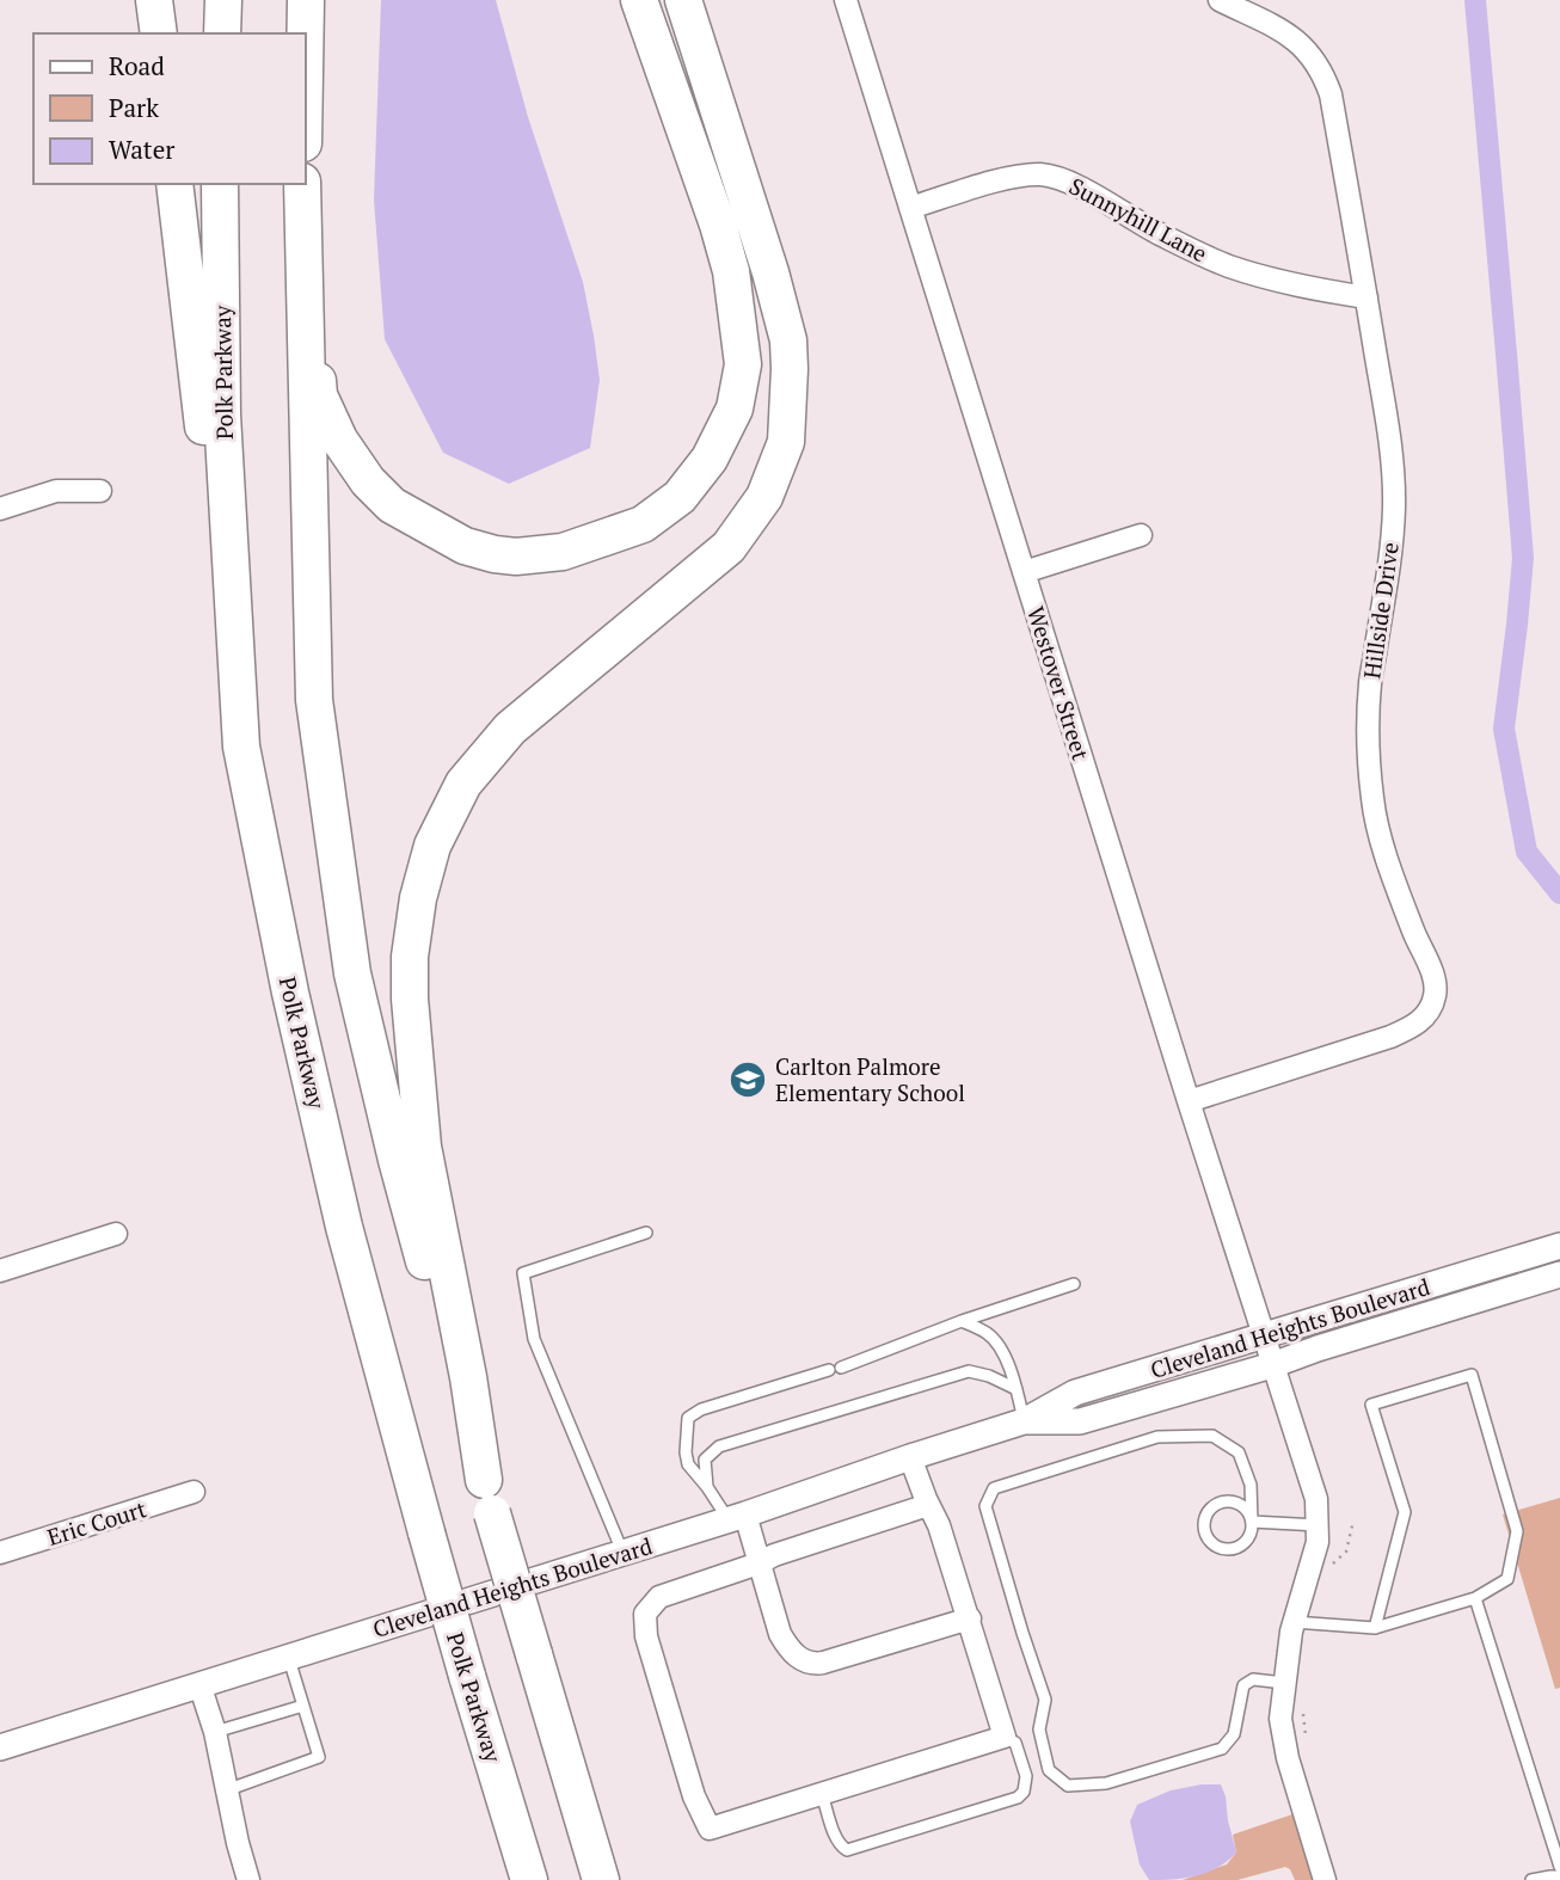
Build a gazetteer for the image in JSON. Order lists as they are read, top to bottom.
{
  "streets": {
    "highway": ["Polk Parkway"],
    "street": [
      "Sunnyhill Lane",
      "Hillside Drive",
      "Westover Street",
      "Cleveland Heights Boulevard",
      "Eric Court"
    ]
  },
  "crossings": [
    ["Sunnyhill Lane", "Hillside Drive"],
    ["Sunnyhill Lane", "Westover Street"],
    ["Hillside Drive", "Westover Street"],
    ["Westover Street", "Cleveland Heights Boulevard"]
  ],
  "places": {
    "school or university": ["Carlton Palmore Elementary School"]
  },
  "legend": ["Road", "Park", "Water"]
}
